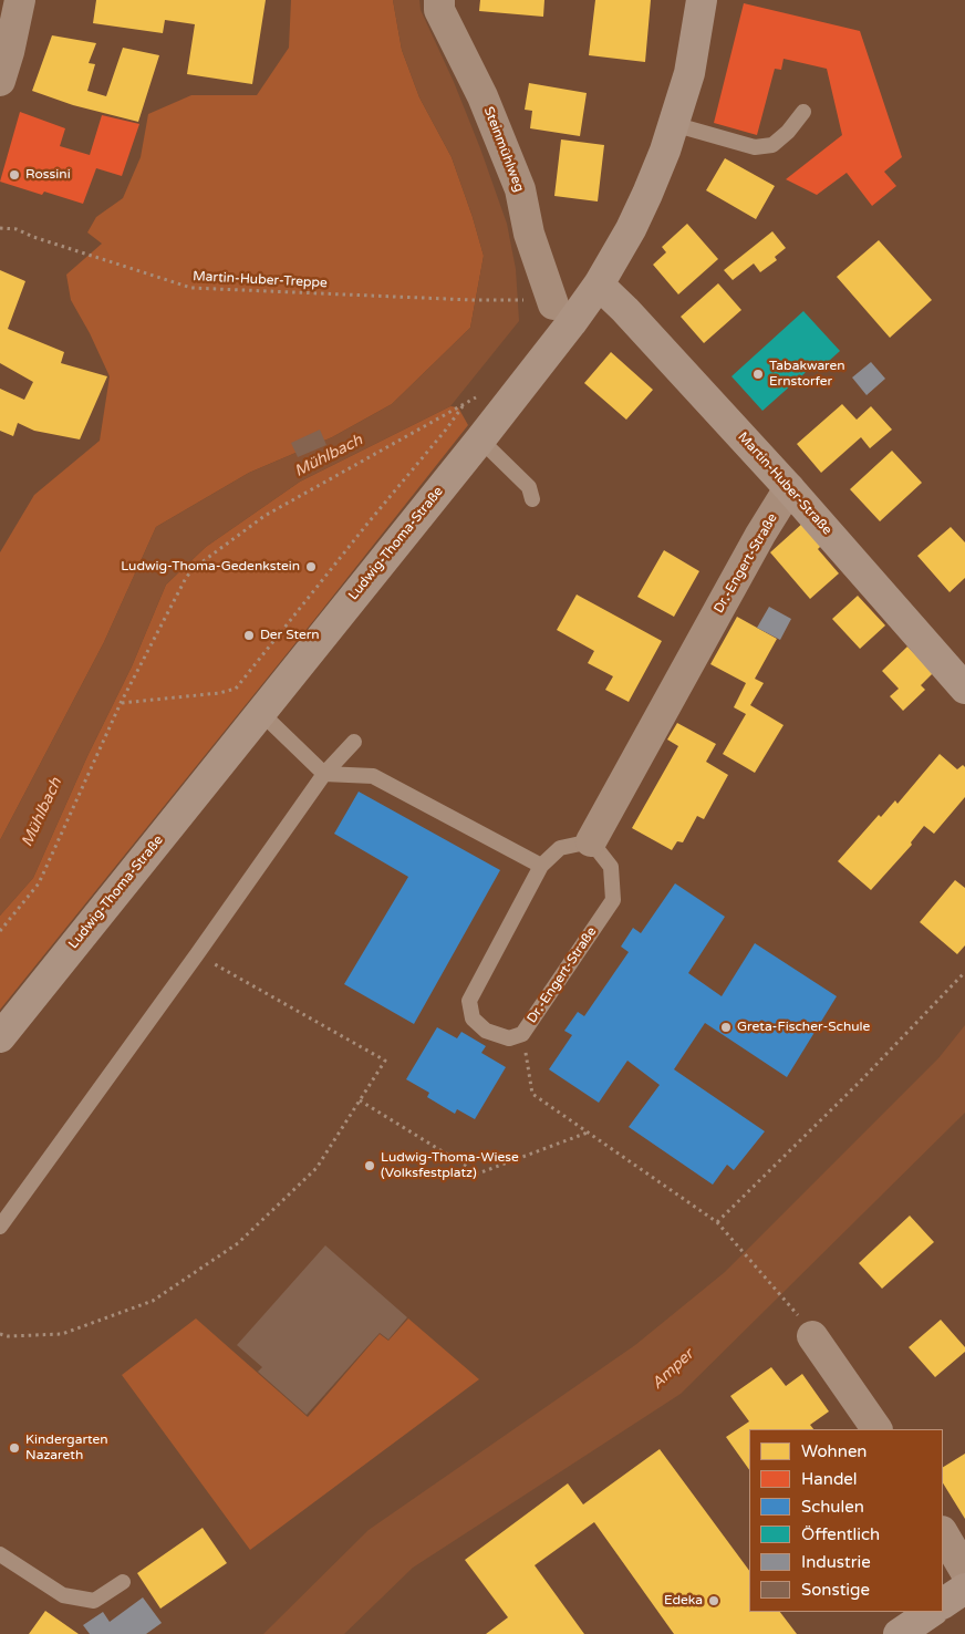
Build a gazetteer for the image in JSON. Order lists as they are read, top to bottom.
{
  "streets": {
    "main road": ["Martin-Huber-Straße", "Ludwig-Thoma-Straße"],
    "street": ["Steinmühlweg", "Dr.-Engert-Straße"],
    "path": ["Martin-Huber-Treppe"]
  },
  "crossings": [
    ["Steinmühlweg", "Martin-Huber-Treppe"],
    ["Martin-Huber-Straße", "Ludwig-Thoma-Straße"],
    ["Martin-Huber-Straße", "Dr.-Engert-Straße"]
  ],
  "water": ["Mühlbach", "Amper"],
  "places": [
    "Rossini",
    "Tabakwaren Ernstorfer",
    "Ludwig-Thoma-Gedenkstein",
    "Der Stern",
    "Greta-Fischer-Schule",
    "Ludwig-Thoma-Wiese (Volksfestplatz)",
    "Kindergarten Nazareth",
    "Edeka"
  ],
  "legend": [
    "Wohnen",
    "Handel",
    "Schulen",
    "Öffentlich",
    "Industrie",
    "Sonstige"
  ]
}
